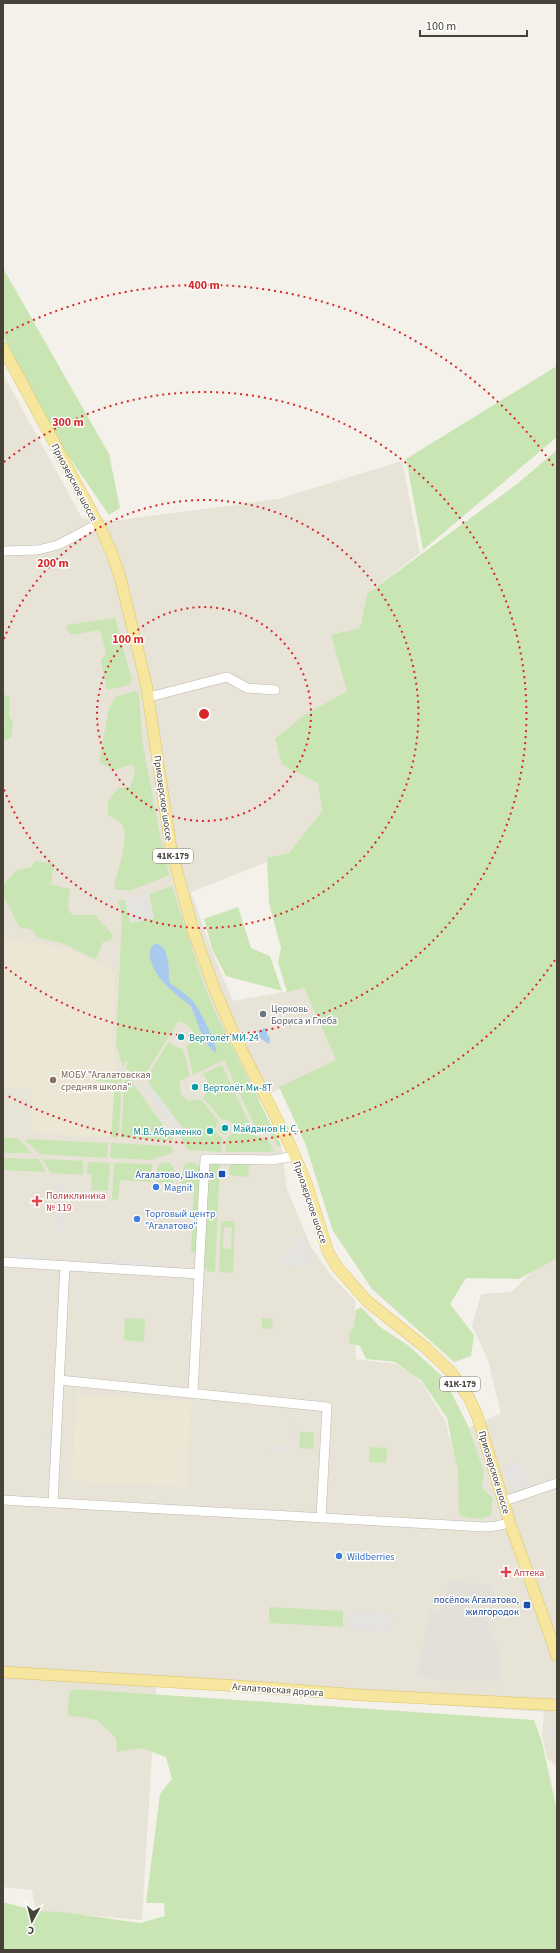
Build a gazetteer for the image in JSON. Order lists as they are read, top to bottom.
{
  "streets": {
    "main road": ["Приозерское шоссе", "41К-179", "Агалатовская дорога"]
  },
  "places": {
    "other": [
      "Церковь Бориса и Глеба",
      "Вертолет МИ-24",
      "МОБУ \"Агалатовская средняя школа\"",
      "Вертолёт Ми-8Т",
      "Майданов Н. С.",
      "М.В. Абраменко",
      "Magnit",
      "Торговый центр \"Агалатово\"",
      "Wildberries"
    ],
    "transit": ["Агалатово, Школа", "посёлок Агалатово, жилгородок"],
    "health": ["Поликлиника № 119", "Аптека"]
  },
  "scale_bar": "100 m",
  "north": "bottom",
  "rings": [
    "400 m",
    "300 m",
    "200 m",
    "100 m"
  ]
}
